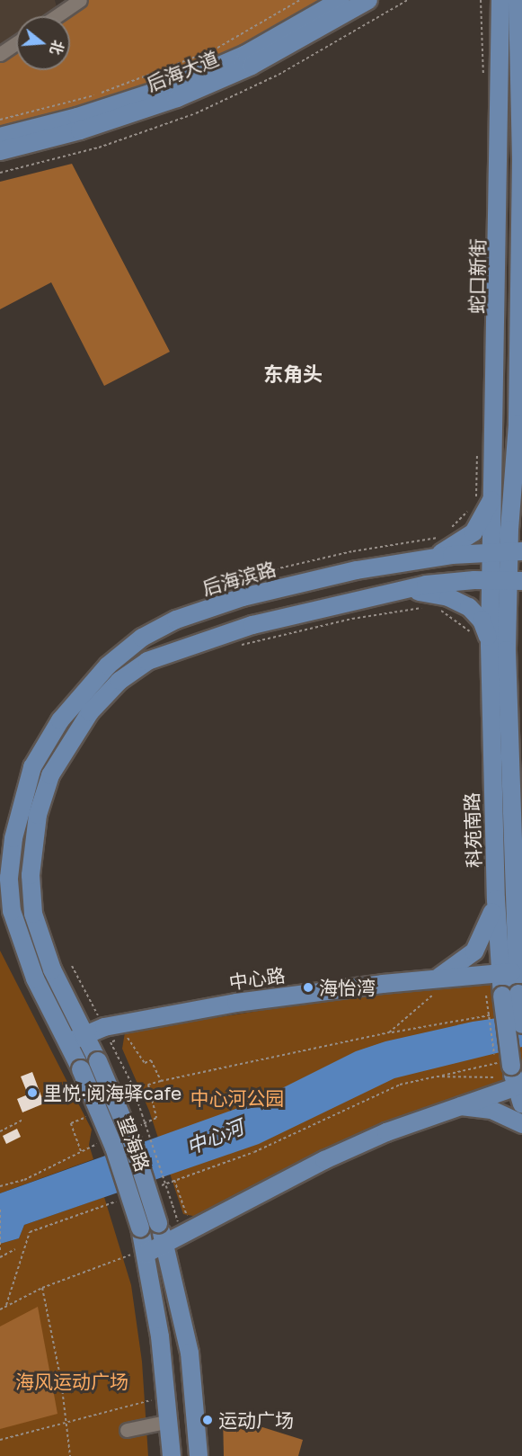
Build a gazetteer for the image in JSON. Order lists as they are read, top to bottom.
{
  "streets": {
    "main road": [
      "后海大道",
      "蛇口新街",
      "后海滨路",
      "科苑南路",
      "中心路",
      "望海路"
    ]
  },
  "crossings": [
    ["蛇口新街", "后海滨路"],
    ["蛇口新街", "科苑南路"],
    ["后海滨路", "科苑南路"],
    ["后海滨路", "望海路"],
    ["科苑南路", "中心路"],
    ["中心路", "望海路"]
  ],
  "districts": ["东角头"],
  "water": ["中心河"],
  "parks": ["中心河公园", "海风运动广场"],
  "places": ["海怡湾", "里悦·阅海驿cafe", "运动广场"],
  "north": "right"
}
